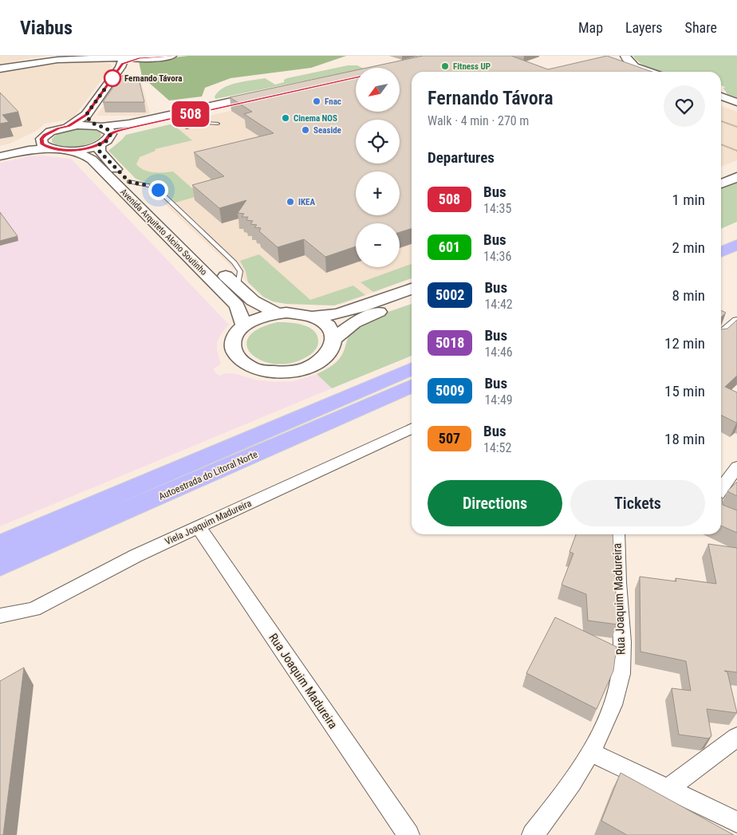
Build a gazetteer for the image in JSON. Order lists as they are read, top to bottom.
{
  "streets": {
    "highway": ["Autoestrada do Litoral Norte"],
    "main road": ["Avenida Arquiteto Alcino Soutinho"],
    "street": ["Viela Joaquim Madureira", "Rua Joaquim Madureira"]
  },
  "crossings": [
    ["Viela Joaquim Madureira", "Rua Joaquim Madureira"]
  ],
  "places": [
    "Fitness UP",
    "Fernando Távora",
    "Fnac",
    "Cinema NOS",
    "Seaside",
    "IKEA"
  ],
  "lines": ["bus line 508"],
  "north": "bottom left",
  "page": {
    "header": "Viabus",
    "nav": ["Map", "Layers", "Share"],
    "on_map": "508",
    "map_buttons": ["+", "−"],
    "heading": [
      ["Fernando Távora", "Walk · 4 min · 270 m"],
      "Departures"
    ],
    "list": [
      {
        "mark": "508",
        "name": "Bus",
        "note": "14:35",
        "value": "1 min"
      },
      {
        "mark": "601",
        "name": "Bus",
        "note": "14:36",
        "value": "2 min"
      },
      {
        "mark": "5002",
        "name": "Bus",
        "note": "14:42",
        "value": "8 min"
      },
      {
        "mark": "5018",
        "name": "Bus",
        "note": "14:46",
        "value": "12 min"
      },
      {
        "mark": "5009",
        "name": "Bus",
        "note": "14:49",
        "value": "15 min"
      },
      {
        "mark": "507",
        "name": "Bus",
        "note": "14:52",
        "value": "18 min"
      }
    ],
    "buttons": ["Directions", "Tickets"]
  }
}
